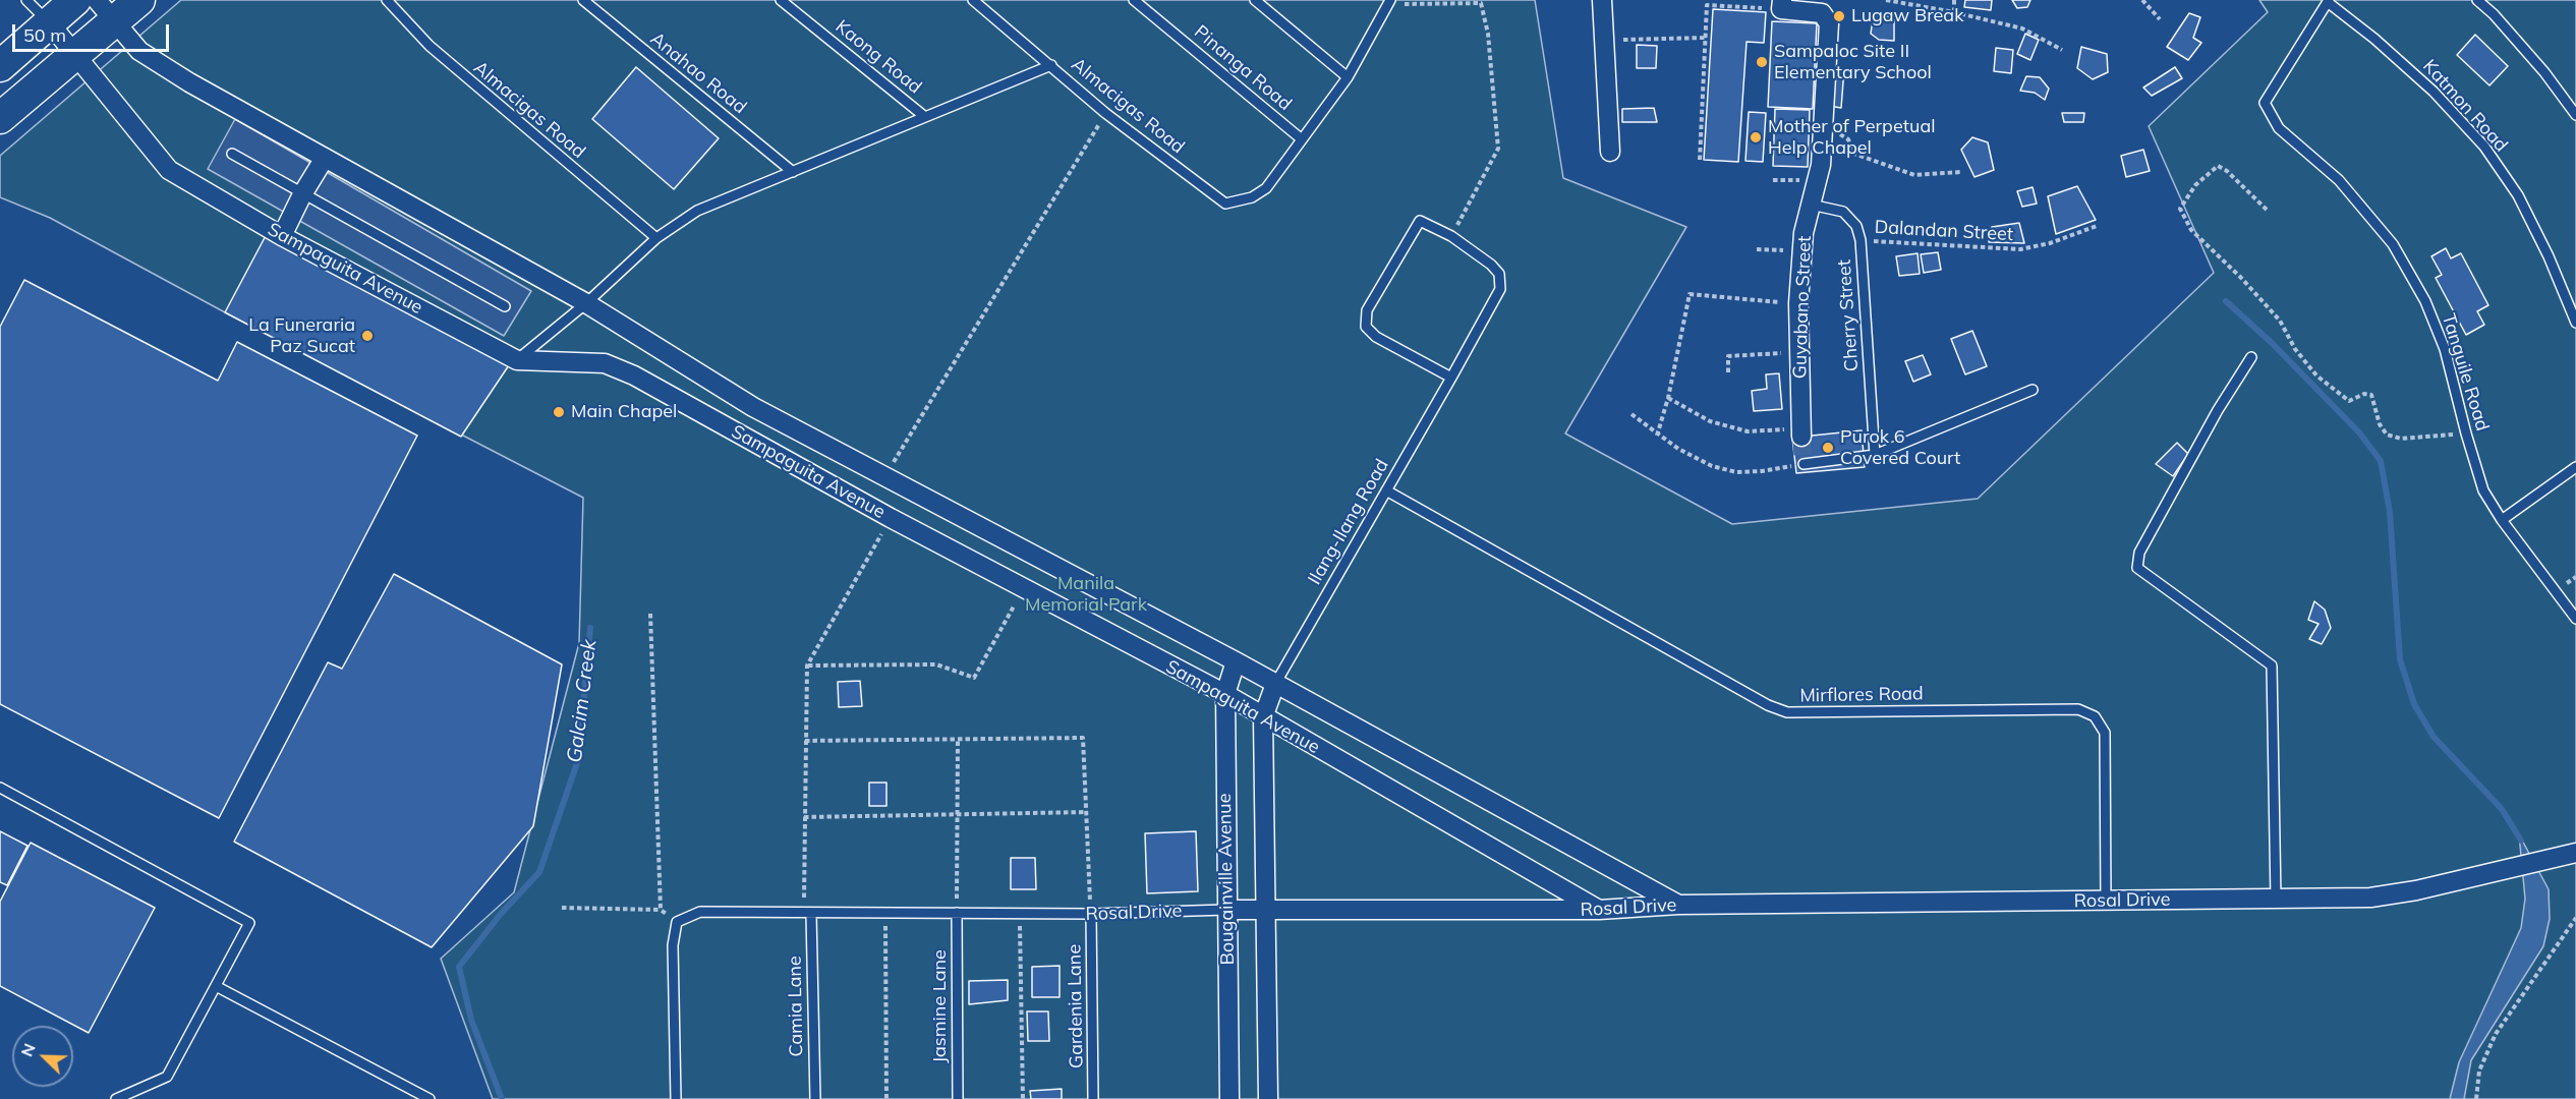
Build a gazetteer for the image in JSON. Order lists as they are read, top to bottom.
{
  "streets": {
    "street": [
      "Sampaguita Avenue",
      "Guyabano Street",
      "Bougainville Avenue",
      "Rosal Drive"
    ],
    "lane": [
      "Kaong Road",
      "Pinanga Road",
      "Anahao Road",
      "Almacigas Road",
      "Katmon Road",
      "Cherry Street",
      "Tanguile Road",
      "Ilang-Ilang Road",
      "Mirflores Road",
      "Camia Lane",
      "Jasmine Lane",
      "Gardenia Lane"
    ],
    "path": ["Dalandan Street"]
  },
  "crossings": [
    ["Kaong Road", "Almacigas Road"],
    ["Pinanga Road", "Almacigas Road"],
    ["Anahao Road", "Almacigas Road"],
    ["Almacigas Road", "Sampaguita Avenue"],
    ["Katmon Road", "Tanguile Road"],
    ["Dalandan Street", "Cherry Street"],
    ["Sampaguita Avenue", "Ilang-Ilang Road"],
    ["Sampaguita Avenue", "Bougainville Avenue"],
    ["Sampaguita Avenue", "Rosal Drive"],
    ["Guyabano Street", "Cherry Street"],
    ["Ilang-Ilang Road", "Mirflores Road"],
    ["Ilang-Ilang Road", "Bougainville Avenue"],
    ["Mirflores Road", "Rosal Drive"],
    ["Bougainville Avenue", "Rosal Drive"],
    ["Rosal Drive", "Camia Lane"],
    ["Rosal Drive", "Jasmine Lane"],
    ["Rosal Drive", "Gardenia Lane"]
  ],
  "water": ["Galcim Creek"],
  "parks": ["Manila Memorial Park"],
  "places": [
    "Lugaw Break",
    "Sampaloc Site II Elementary School",
    "Mother of Perpetual Help Chapel",
    "La Funeraria Paz Sucat",
    "Main Chapel",
    "Purok 6 Covered Court"
  ],
  "scale_bar": "50 m",
  "north": "top left"
}
